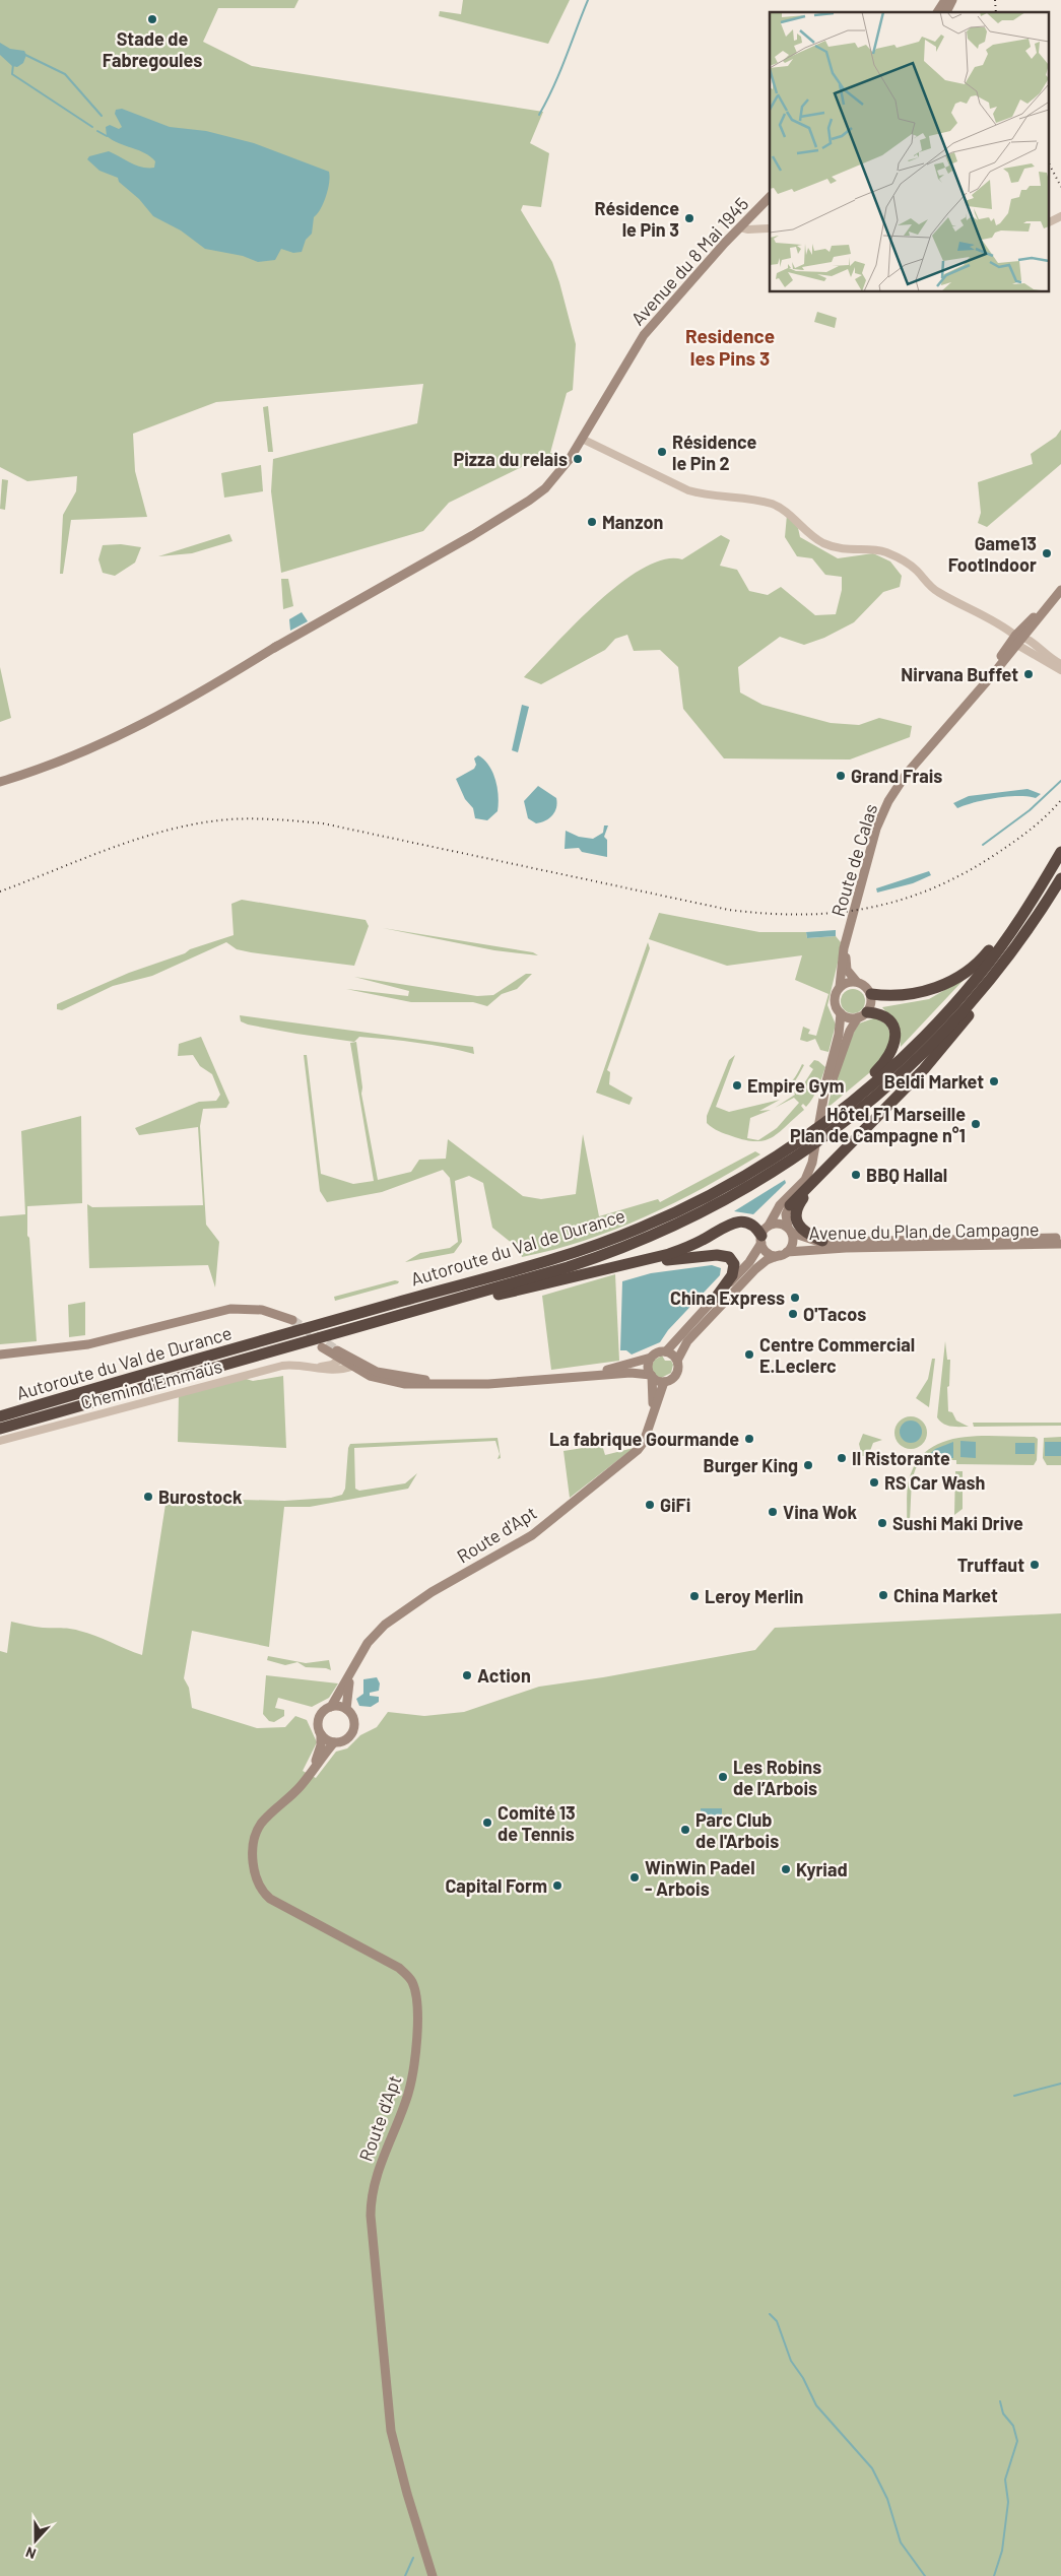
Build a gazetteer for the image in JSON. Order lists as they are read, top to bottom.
{
  "streets": {
    "highway": ["Autoroute du Val de Durance"],
    "main road": [
      "Avenue du 8 Mai 1945",
      "Route de Calas",
      "Avenue du Plan de Campagne",
      "Route d'Apt"
    ],
    "street": ["Chemin d'Emmaüs"]
  },
  "districts": ["Residence les Pins 3"],
  "places": [
    "Stade de Fabregoules",
    "Résidence le Pin 3",
    "Résidence le Pin 2",
    "Pizza du relais",
    "Manzon",
    "Game13 FootIndoor",
    "Nirvana Buffet",
    "Grand Frais",
    "Beldi Market",
    "Empire Gym",
    "Hôtel F1 Marseille Plan de Campagne n°1",
    "BBQ Hallal",
    "China Express",
    "O'Tacos",
    "Centre Commercial E.Leclerc",
    "La fabrique Gourmande",
    "Il Ristorante",
    "Burger King",
    "RS Car Wash",
    "Burostock",
    "GiFi",
    "Vina Wok",
    "Sushi Maki Drive",
    "Truffaut",
    "China Market",
    "Leroy Merlin",
    "Action",
    "Les Robins de l’Arbois",
    "Comité 13 de Tennis",
    "Parc Club de l'Arbois",
    "Kyriad",
    "WinWin Padel - Arbois",
    "Capital Form"
  ],
  "north": "bottom"
}
